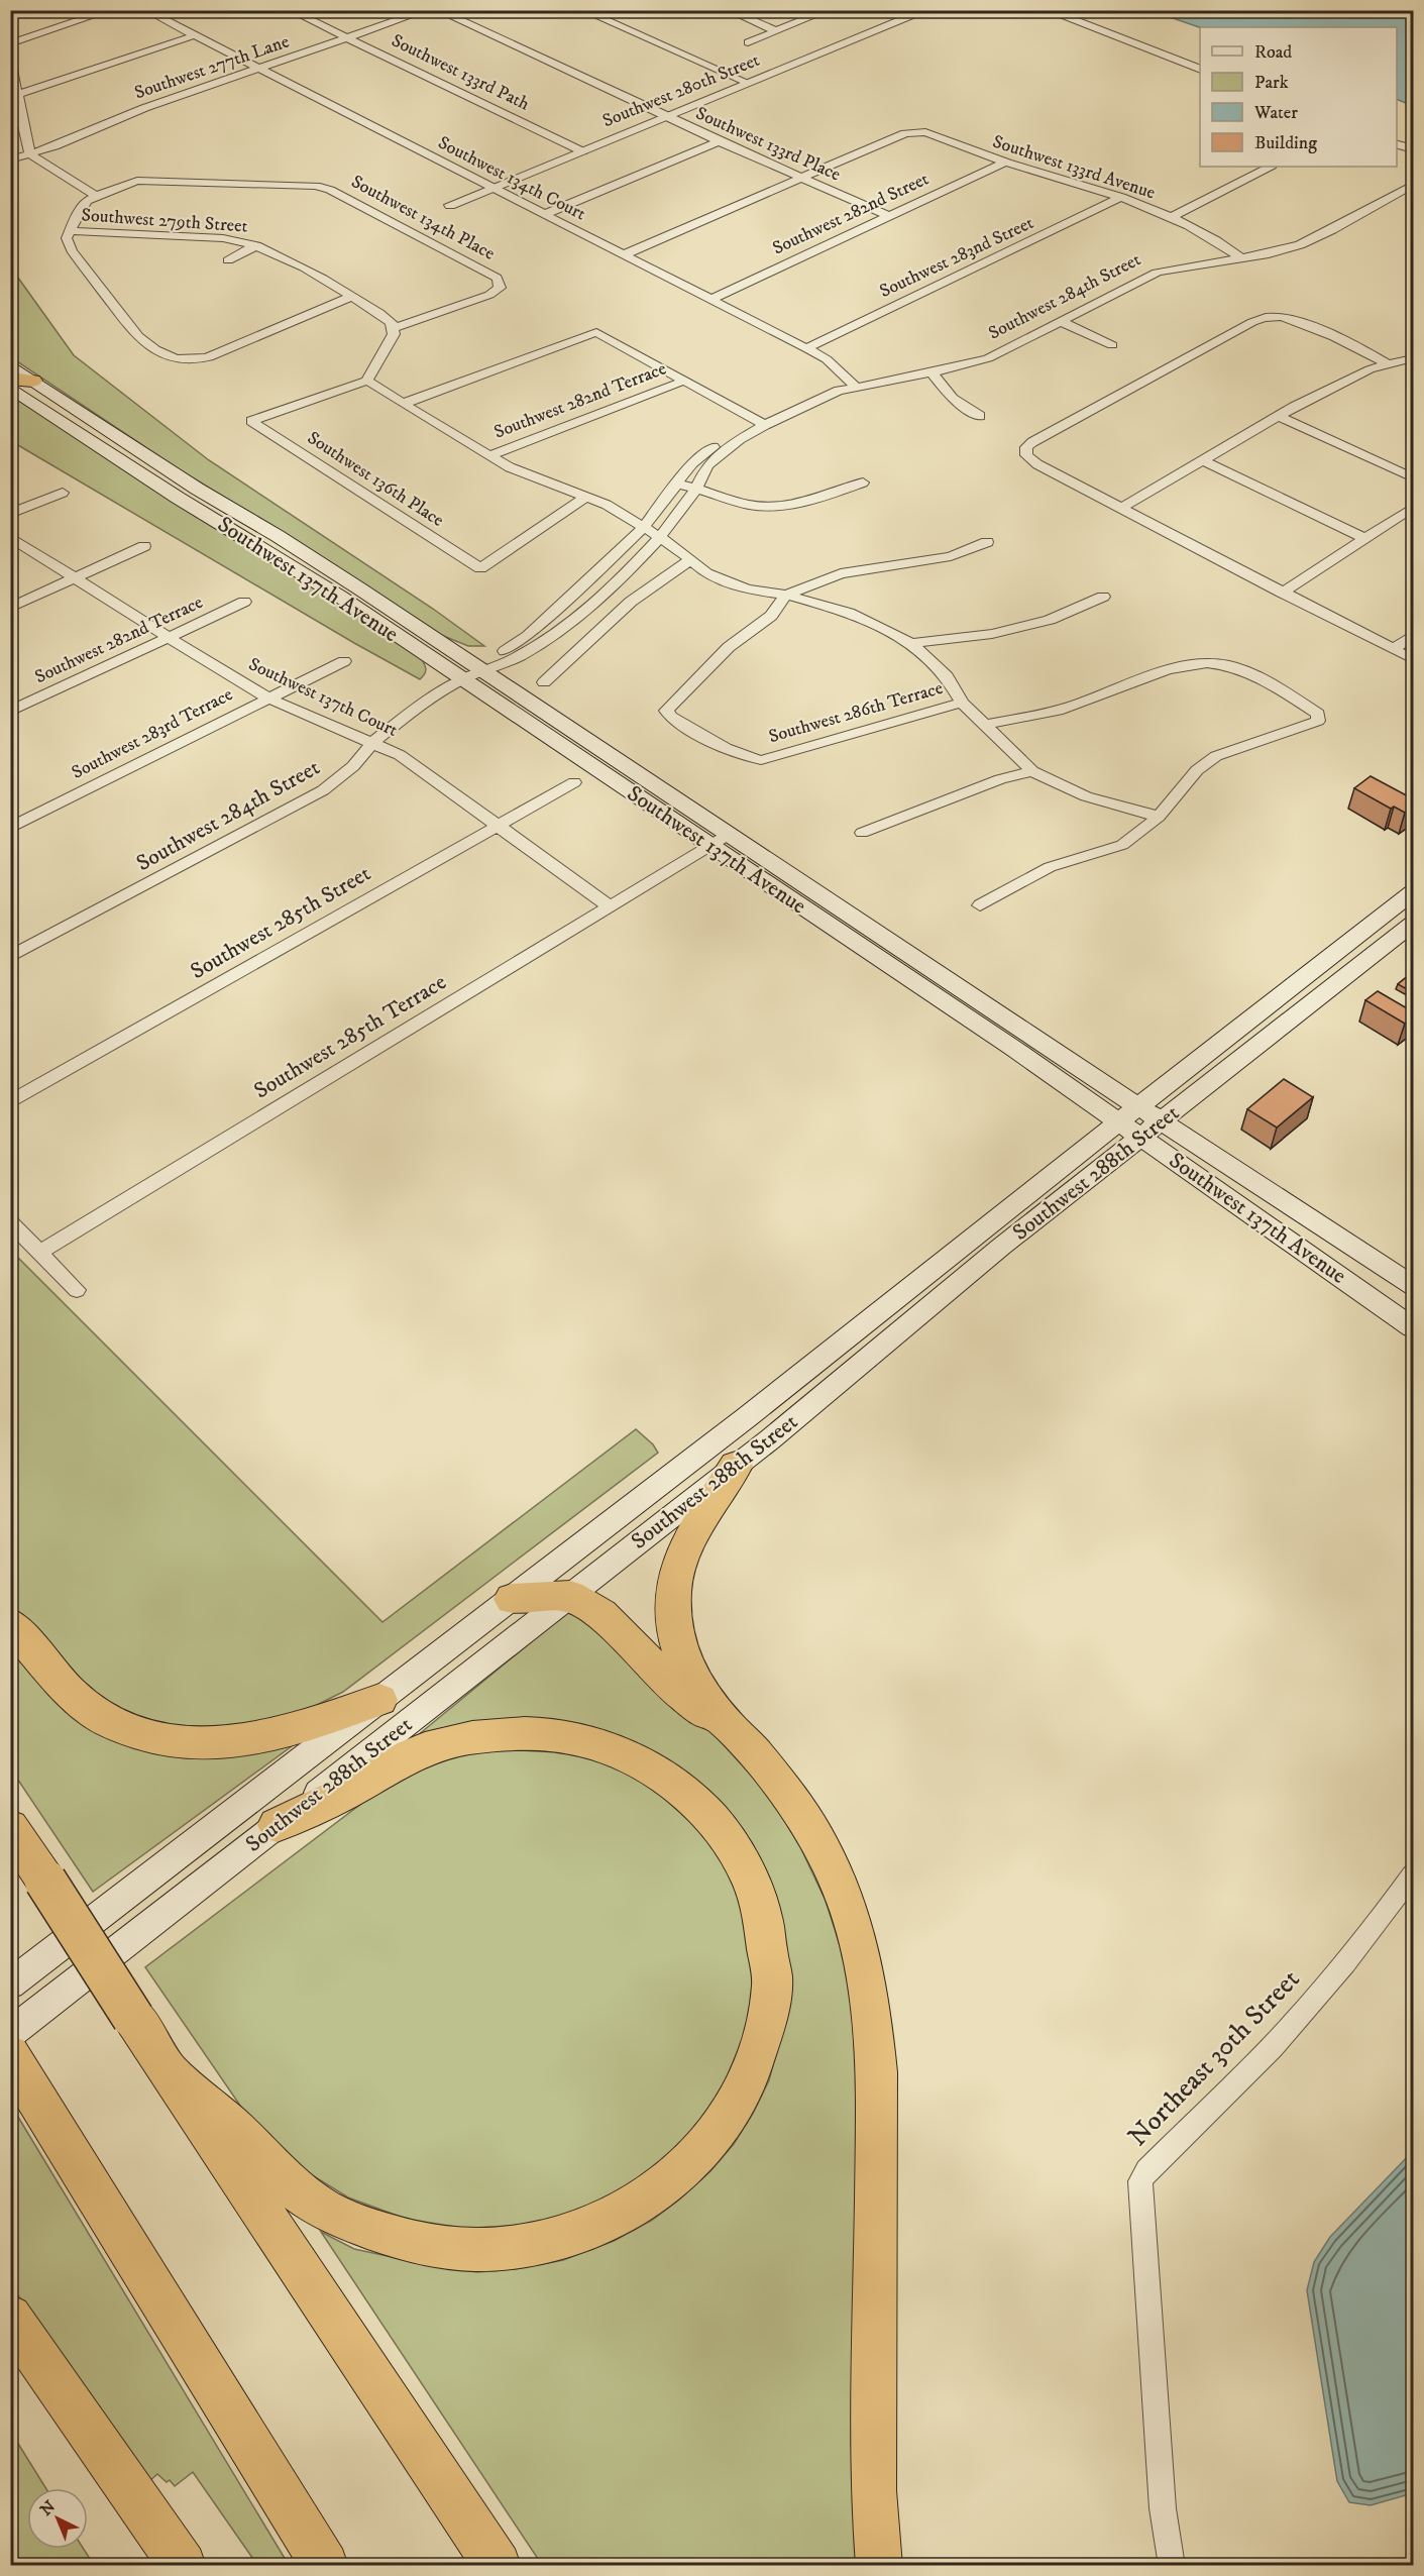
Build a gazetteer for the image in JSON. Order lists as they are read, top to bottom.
{
  "streets": {
    "main road": ["Southwest 137th Avenue", "Southwest 288th Street"],
    "street": [
      "Southwest 277th Lane",
      "Southwest 133rd Path",
      "Southwest 280th Street",
      "Southwest 133rd Place",
      "Southwest 133rd Avenue",
      "Southwest 134th Court",
      "Southwest 282nd Street",
      "Southwest 134th Place",
      "Southwest 279th Street",
      "Southwest 283nd Street",
      "Southwest 284th Street",
      "Southwest 282nd Terrace",
      "Southwest 136th Place",
      "Southwest 137th Court",
      "Southwest 286th Terrace",
      "Southwest 283rd Terrace",
      "Southwest 285th Street",
      "Southwest 285th Terrace",
      "Northeast 30th Street"
    ]
  },
  "crossings": [
    ["Southwest 277th Lane", "Southwest 133rd Path"],
    ["Southwest 277th Lane", "Southwest 134th Court"],
    ["Southwest 133rd Path", "Southwest 280th Street"],
    ["Southwest 280th Street", "Southwest 133rd Place"],
    ["Southwest 280th Street", "Southwest 134th Court"],
    ["Southwest 133rd Place", "Southwest 133rd Avenue"],
    ["Southwest 133rd Place", "Southwest 282nd Street"],
    ["Southwest 133rd Avenue", "Southwest 282nd Street"],
    ["Southwest 133rd Avenue", "Southwest 283nd Street"],
    ["Southwest 133rd Avenue", "Southwest 284th Street"],
    ["Southwest 134th Court", "Southwest 282nd Street"],
    ["Southwest 134th Court", "Southwest 283nd Street"],
    ["Southwest 134th Court", "Southwest 284th Street"],
    ["Southwest 134th Place", "Southwest 279th Street"],
    ["Southwest 284th Street", "Southwest 137th Avenue"],
    ["Southwest 284th Street", "Southwest 137th Court"],
    ["Southwest 282nd Terrace", "Southwest 137th Court"],
    ["Southwest 137th Avenue", "Southwest 285th Terrace"],
    ["Southwest 137th Avenue", "Southwest 288th Street"],
    ["Southwest 137th Court", "Southwest 283rd Terrace"],
    ["Southwest 137th Court", "Southwest 285th Street"],
    ["Southwest 137th Court", "Southwest 285th Terrace"]
  ],
  "legend": [
    "Road",
    "Park",
    "Water",
    "Building"
  ],
  "north": "top left"
}
